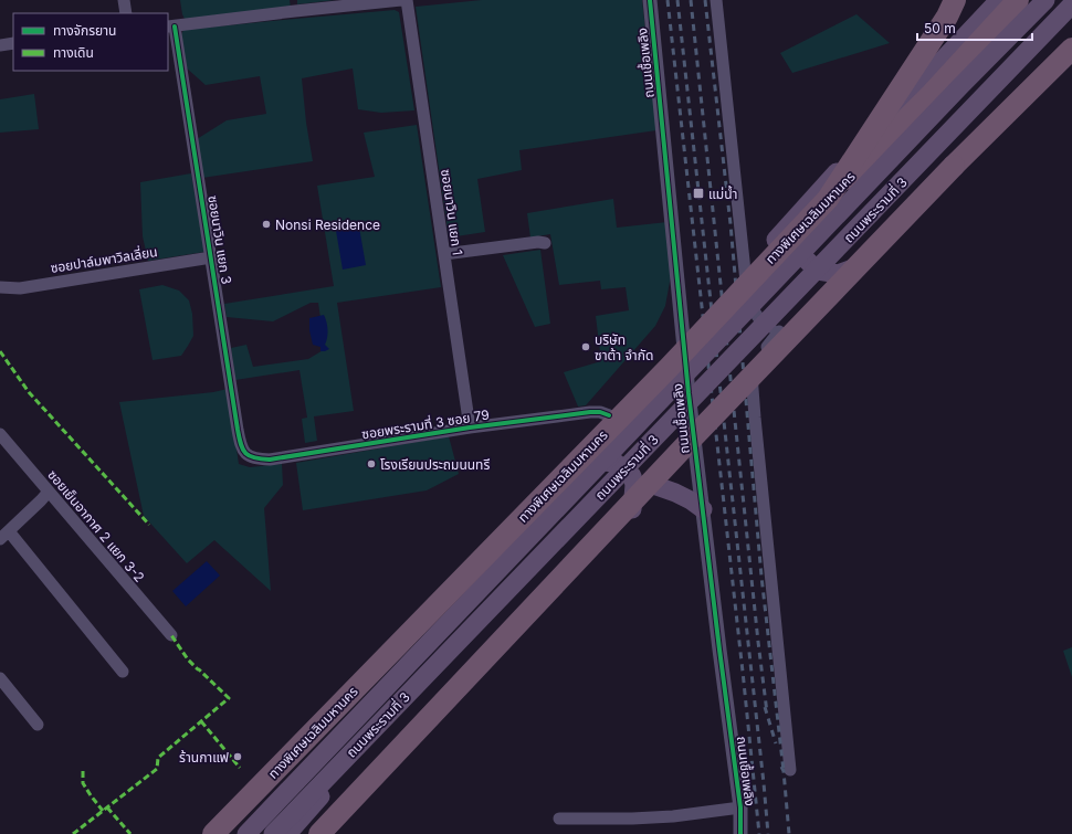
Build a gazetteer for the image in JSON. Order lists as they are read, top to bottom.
{
  "streets": {
    "highway": ["ทางพิเศษเฉลิมมหานคร"],
    "main road": ["ถนนพระรามที่ 3"],
    "street": [
      "ถนนเชื้อเพลิง",
      "ซอยนาวิน แยก 1",
      "ซอยนาวิน แยก 3",
      "ซอยปาล์มพาวิลเลี่ยน",
      "ซอยพระรามที่ 3 ซอย 79",
      "ซอยเย็นอากาศ 2 แยก 3-2"
    ]
  },
  "crossings": [
    ["ซอยนาวิน แยก 1", "ซอยพระรามที่ 3 ซอย 79"],
    ["ซอยนาวิน แยก 3", "ซอยปาล์มพาวิลเลี่ยน"],
    ["ซอยนาวิน แยก 3", "ซอยพระรามที่ 3 ซอย 79"]
  ],
  "places": {
    "transit": ["แม่น้ำ"],
    "other": [
      "Nonsi Residence",
      "บริษัท ซาต้า จำกัด",
      "โรงเรียนประถมนนทรี",
      "ร้านกาแฟ"
    ]
  },
  "legend": ["ทางจักรยาน", "ทางเดิน"],
  "scale_bar": "50 m"
}
